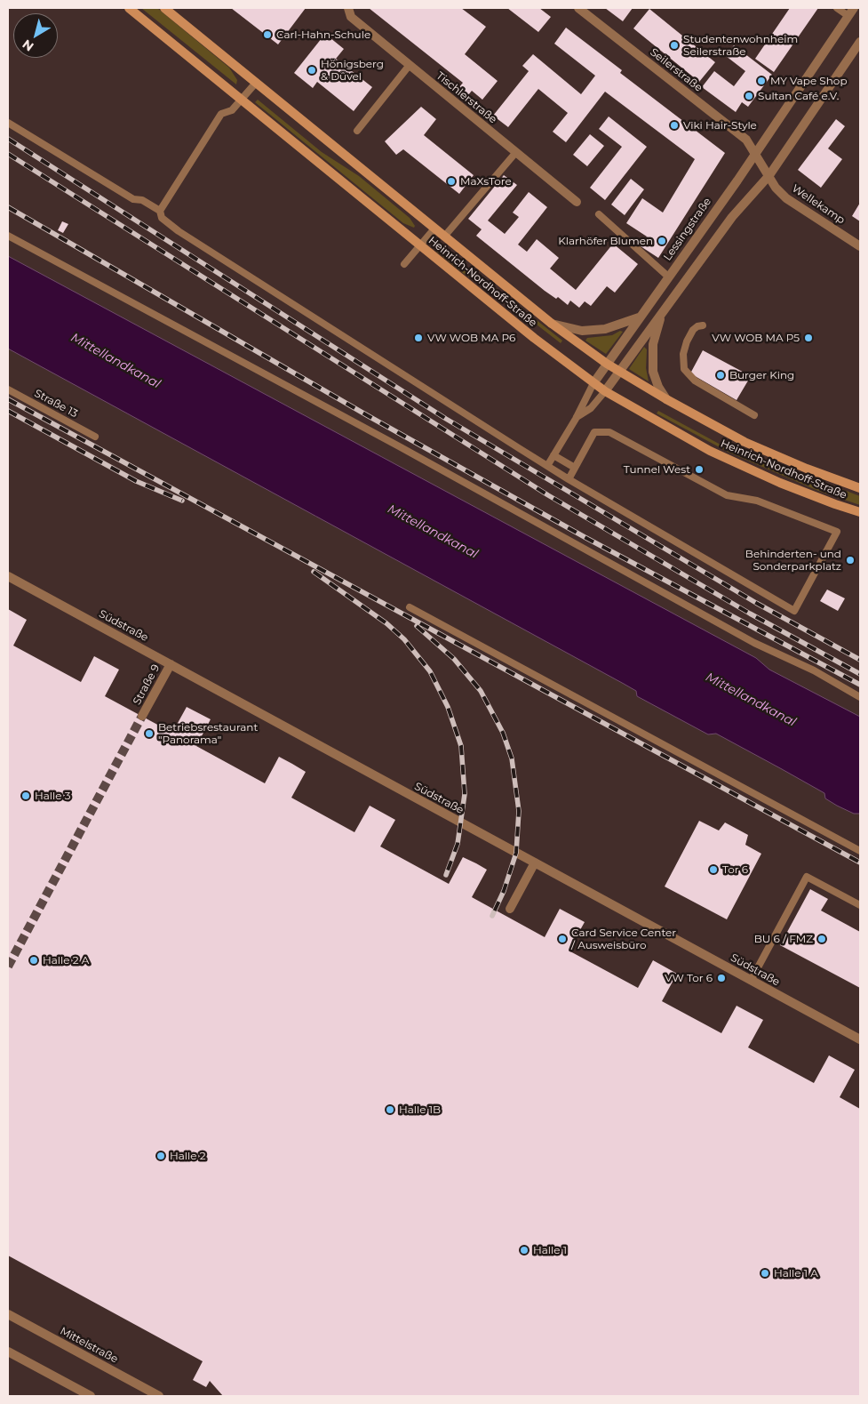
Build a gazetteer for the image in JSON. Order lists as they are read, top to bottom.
{
  "streets": {
    "main road": ["Heinrich-Nordhoff-Straße"],
    "street": [
      "Seilerstraße",
      "Tischlerstraße",
      "Wellekamp",
      "Lessingstraße",
      "Südstraße",
      "Straße 9",
      "Mittelstraße"
    ],
    "lane": ["Straße 13"]
  },
  "crossings": [
    ["Seilerstraße", "Lessingstraße"],
    ["Lessingstraße", "Heinrich-Nordhoff-Straße"],
    ["Südstraße", "Straße 9"]
  ],
  "water": ["Mittellandkanal"],
  "places": [
    "Carl-Hahn-Schule",
    "Studentenwohnheim Seilerstraße",
    "Hönigsberg & Düvel",
    "MY Vape Shop",
    "Sultan Café e.V.",
    "Viki Hair-Style",
    "MaXsTore",
    "Klarhöfer Blumen",
    "VW WOB MA P6",
    "VW WOB MA P5",
    "Burger King",
    "Tunnel West",
    "Behinderten- und Sonderparkplatz",
    "Betriebsrestaurant \"Panorama\"",
    "Halle 3",
    "Tor 6",
    "Card Service Center / Ausweisbüro",
    "BU 6 / FMZ",
    "Halle 2 A",
    "VW Tor 6",
    "Halle 1B",
    "Halle 2",
    "Halle 1",
    "Halle 1 A"
  ],
  "north": "bottom left"
}
